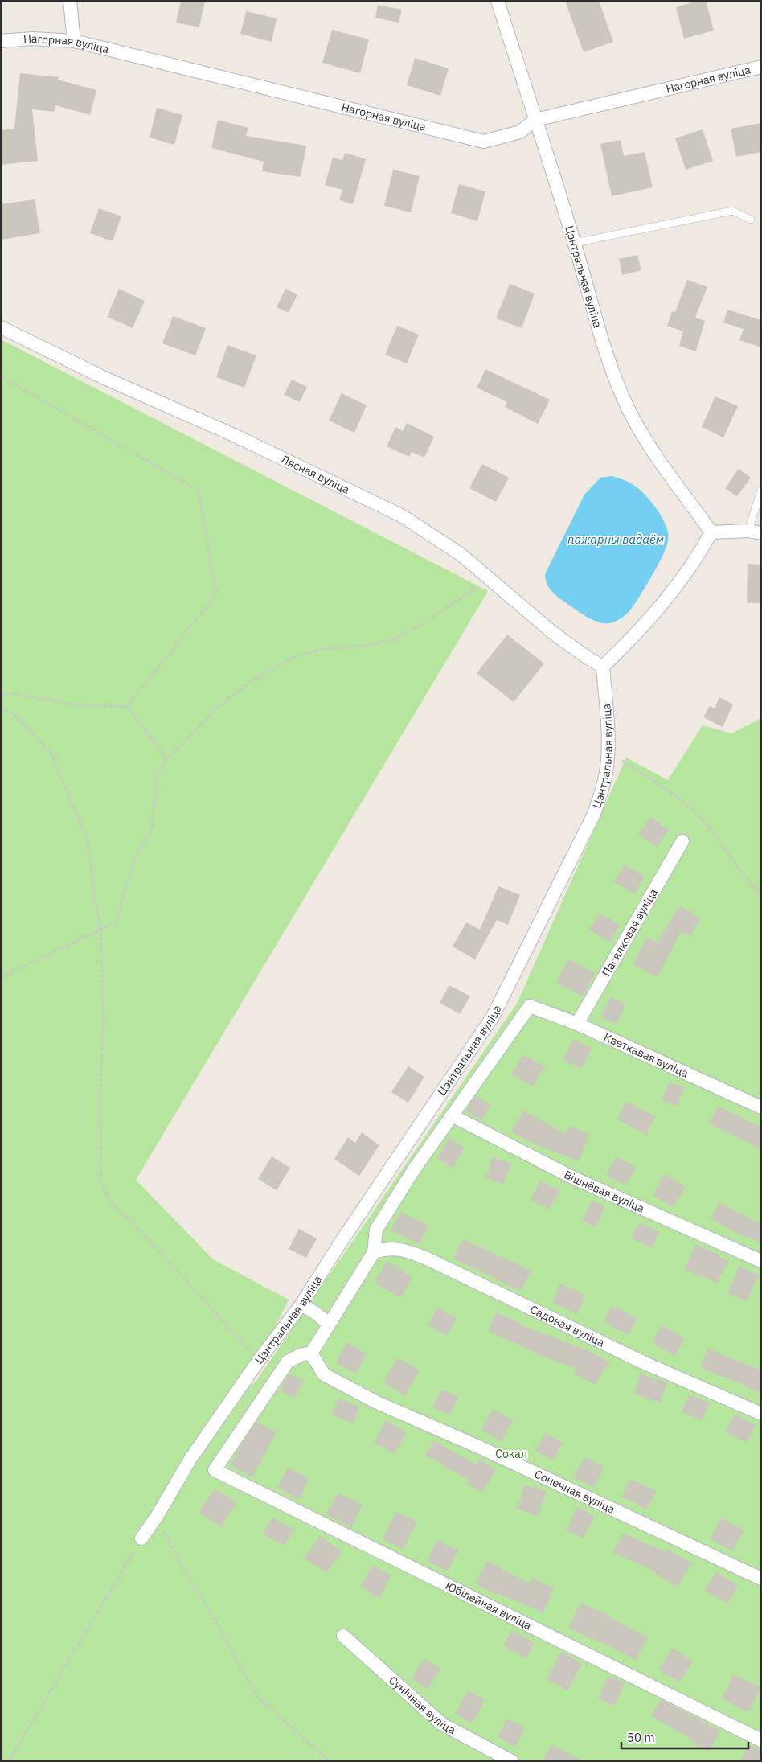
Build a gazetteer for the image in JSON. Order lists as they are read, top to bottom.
{
  "streets": {
    "street": [
      "Нагорная вуліца",
      "Цэнтральная вуліца",
      "Лясная вуліца",
      "Пасялковая вуліца",
      "Кветкавая вуліца",
      "Вішнёвая вуліца",
      "Садовая вуліца",
      "Сонечная вуліца",
      "Юбілейная вуліца",
      "Сунічная вуліца"
    ]
  },
  "crossings": [
    ["Нагорная вуліца", "Цэнтральная вуліца"],
    ["Цэнтральная вуліца", "Лясная вуліца"],
    ["Пасялковая вуліца", "Кветкавая вуліца"],
    ["Кветкавая вуліца", "Вішнёвая вуліца"],
    ["Сонечная вуліца", "Юбілейная вуліца"]
  ],
  "water": ["пажарны вадаём"],
  "parks": ["Сокал"],
  "scale_bar": "50 m"
}
